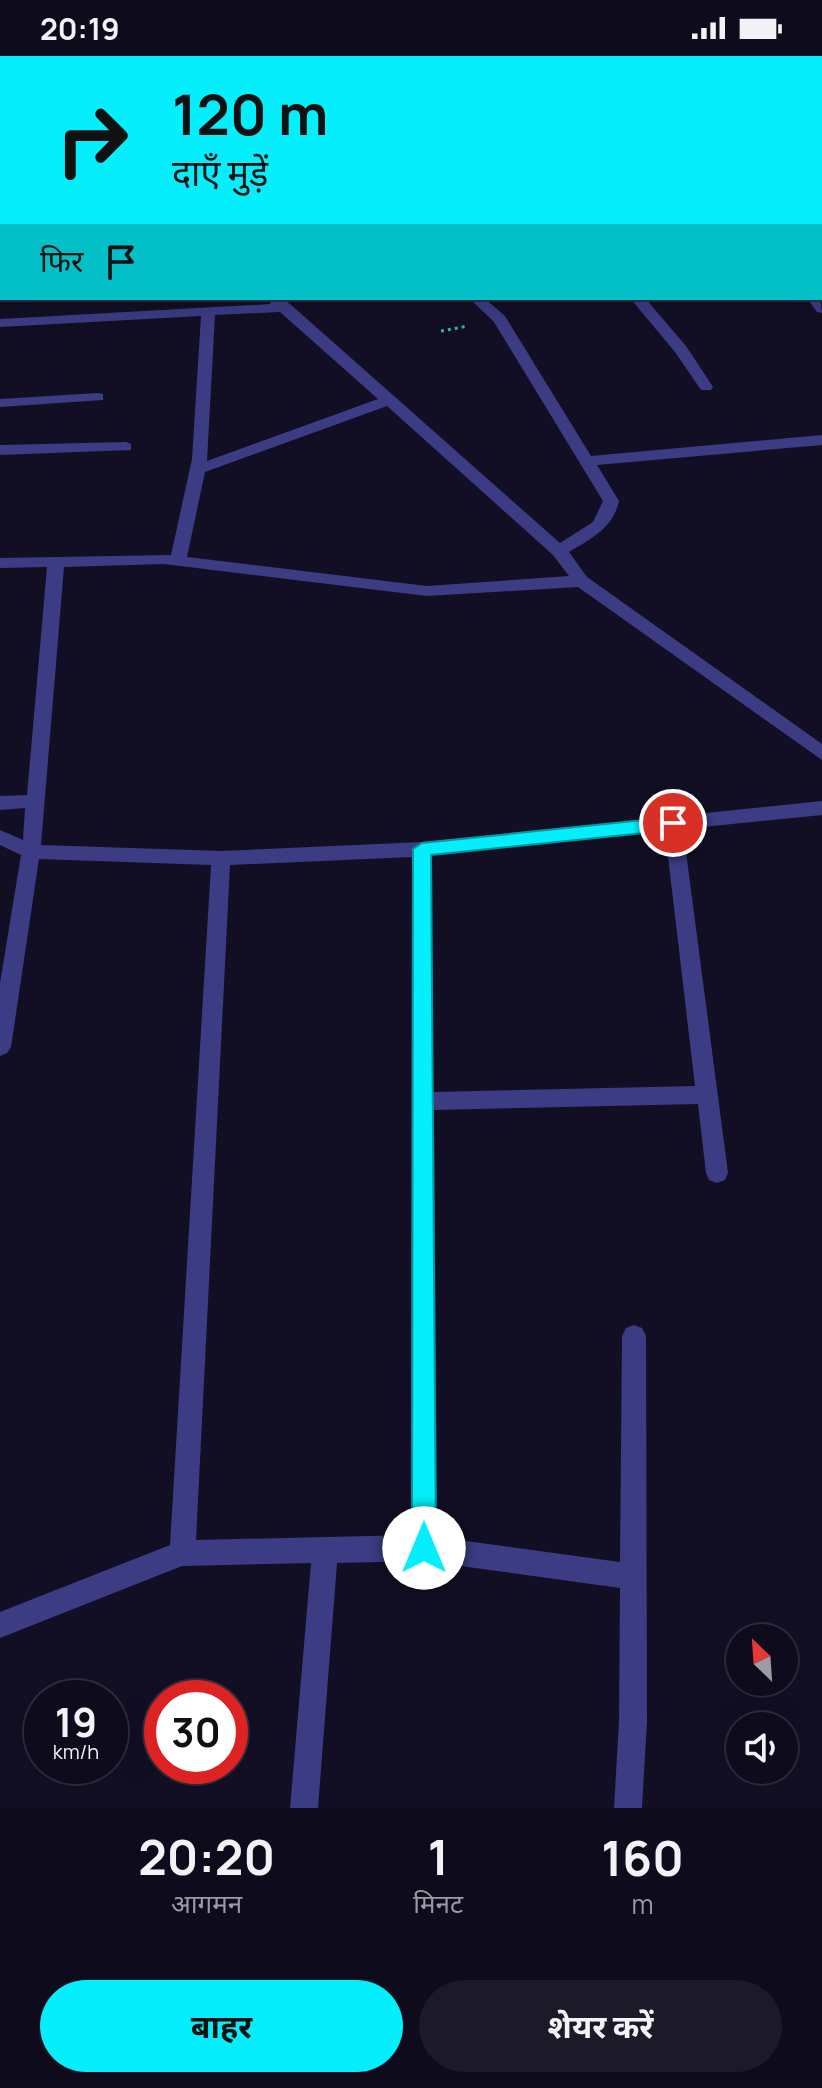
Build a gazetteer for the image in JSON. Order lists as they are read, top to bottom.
{
  "north": "top left",
  "page": {
    "status": "20:19",
    "turn": ["120 m", "दाएँ मुड़ें"],
    "then": "फिर",
    "speed": "19 km/h",
    "limit": "30",
    "eta": [
      "20:20",
      "आगमन",
      "1",
      "मिनट",
      "160",
      "m"
    ],
    "buttons": ["बाहर", "शेयर करें"]
  }
}
